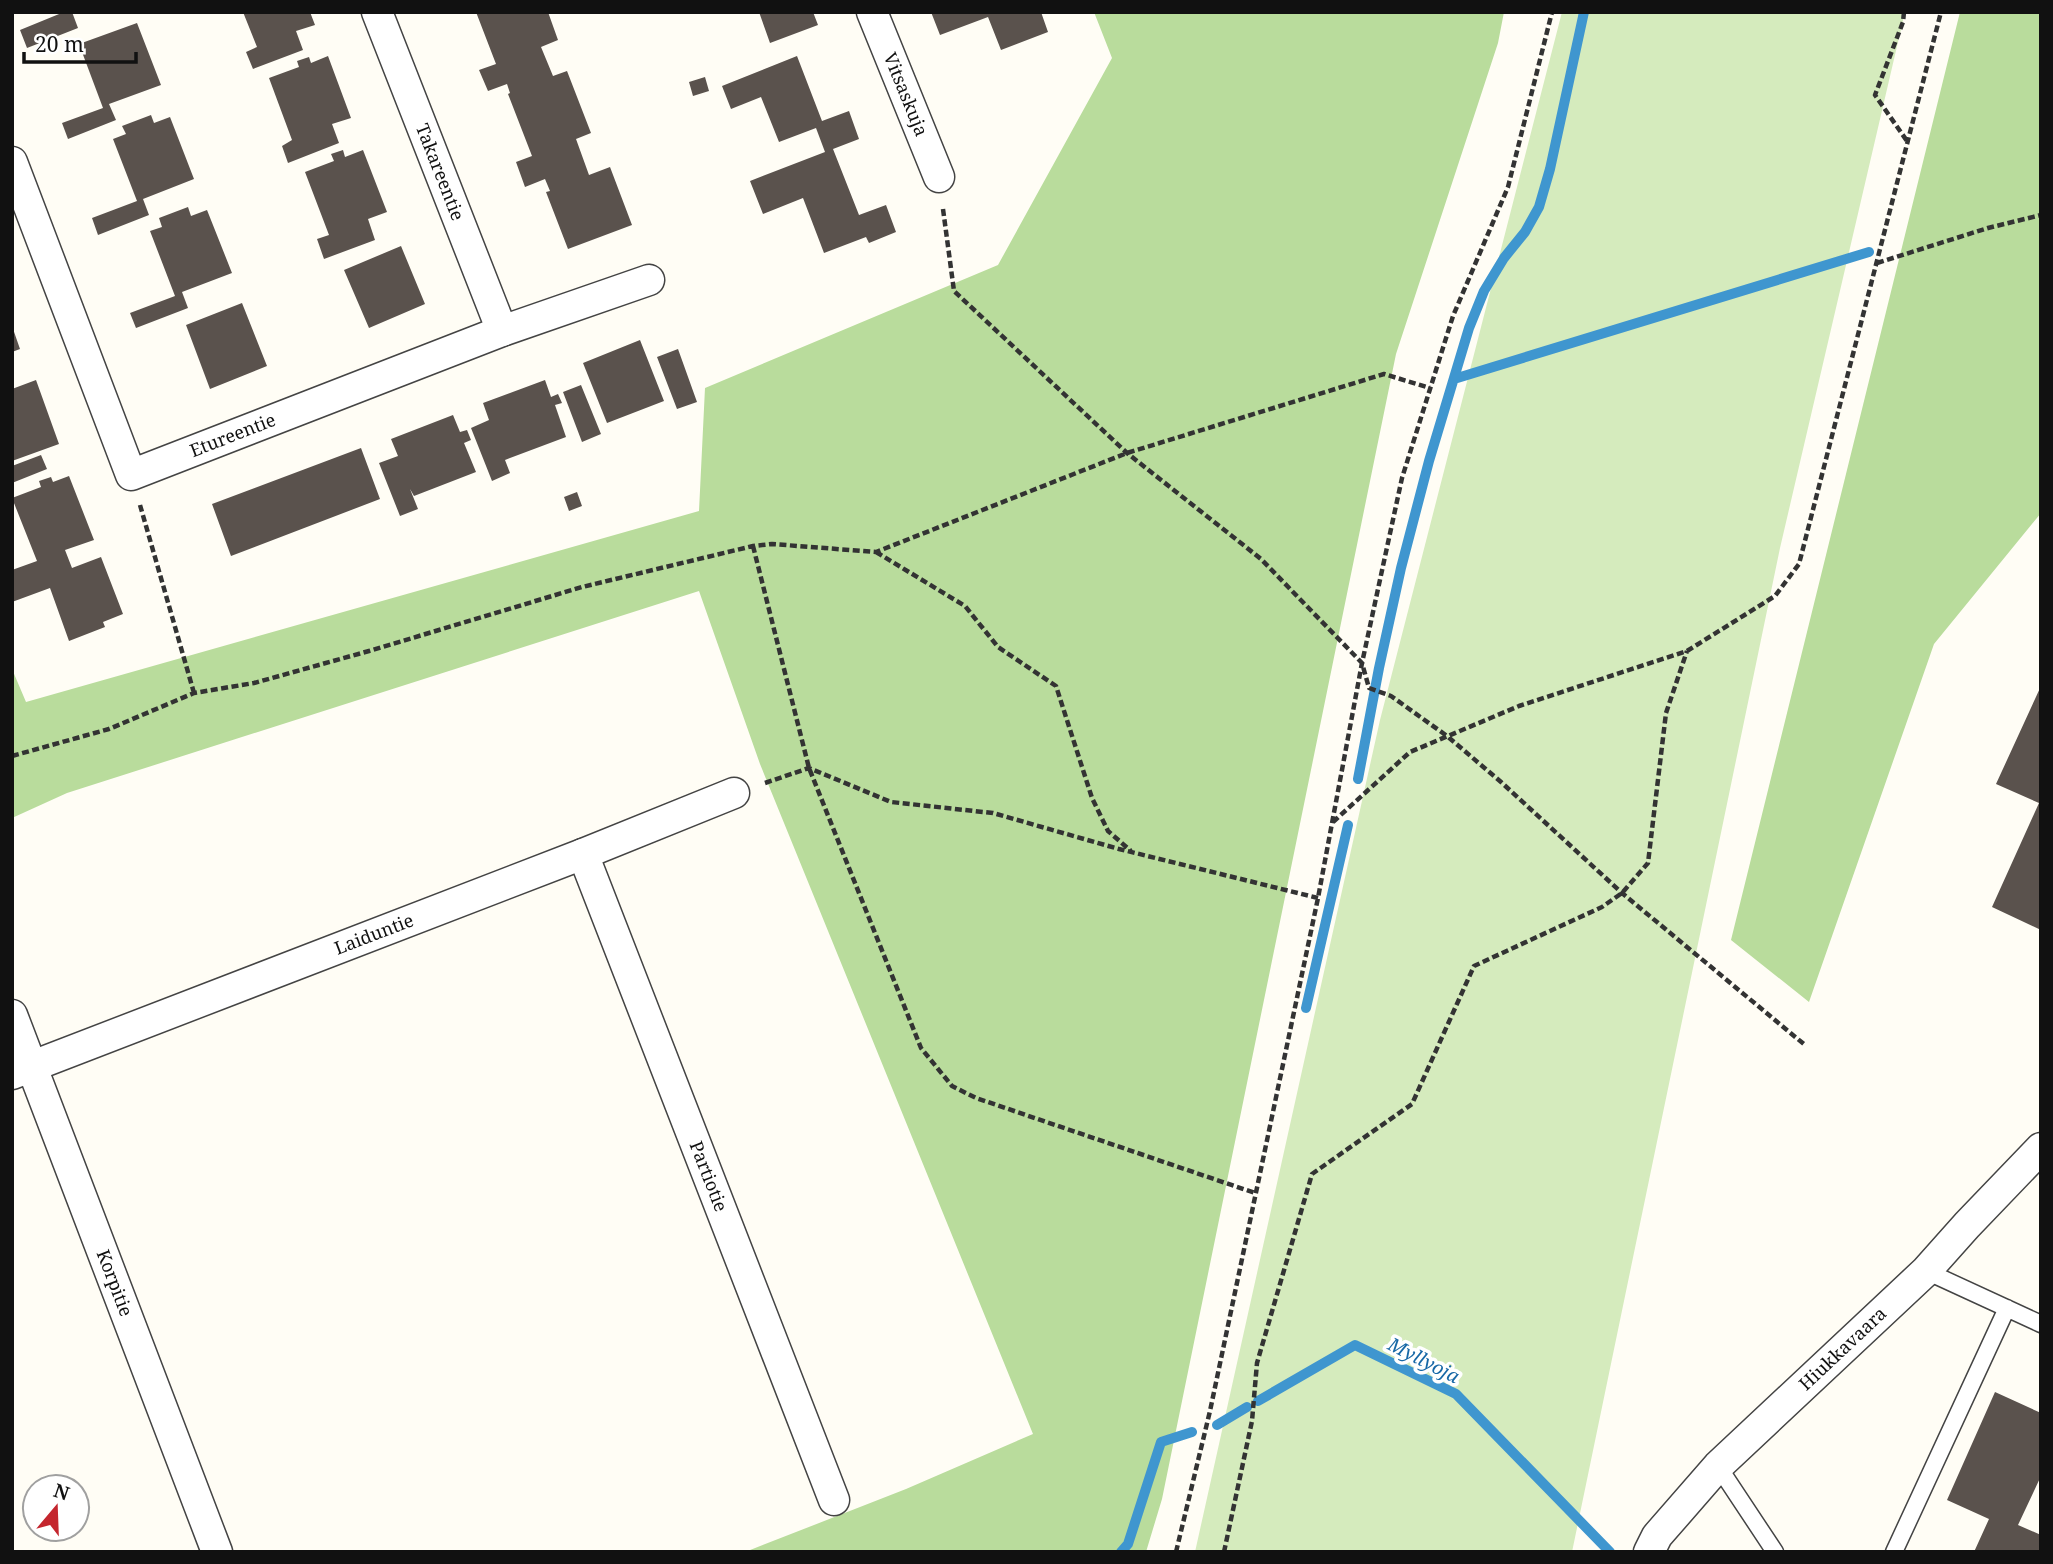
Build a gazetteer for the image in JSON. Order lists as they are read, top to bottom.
{
  "streets": {
    "street": [
      "Vitsaskuja",
      "Takareentie",
      "Etureentie",
      "Laiduntie",
      "Partiotie",
      "Korpitie",
      "Hiukkavaara"
    ]
  },
  "crossings": [
    ["Takareentie", "Etureentie"],
    ["Laiduntie", "Partiotie"],
    ["Laiduntie", "Korpitie"]
  ],
  "water": ["Myllyoja"],
  "scale_bar": "20 m",
  "north": "top"
}
